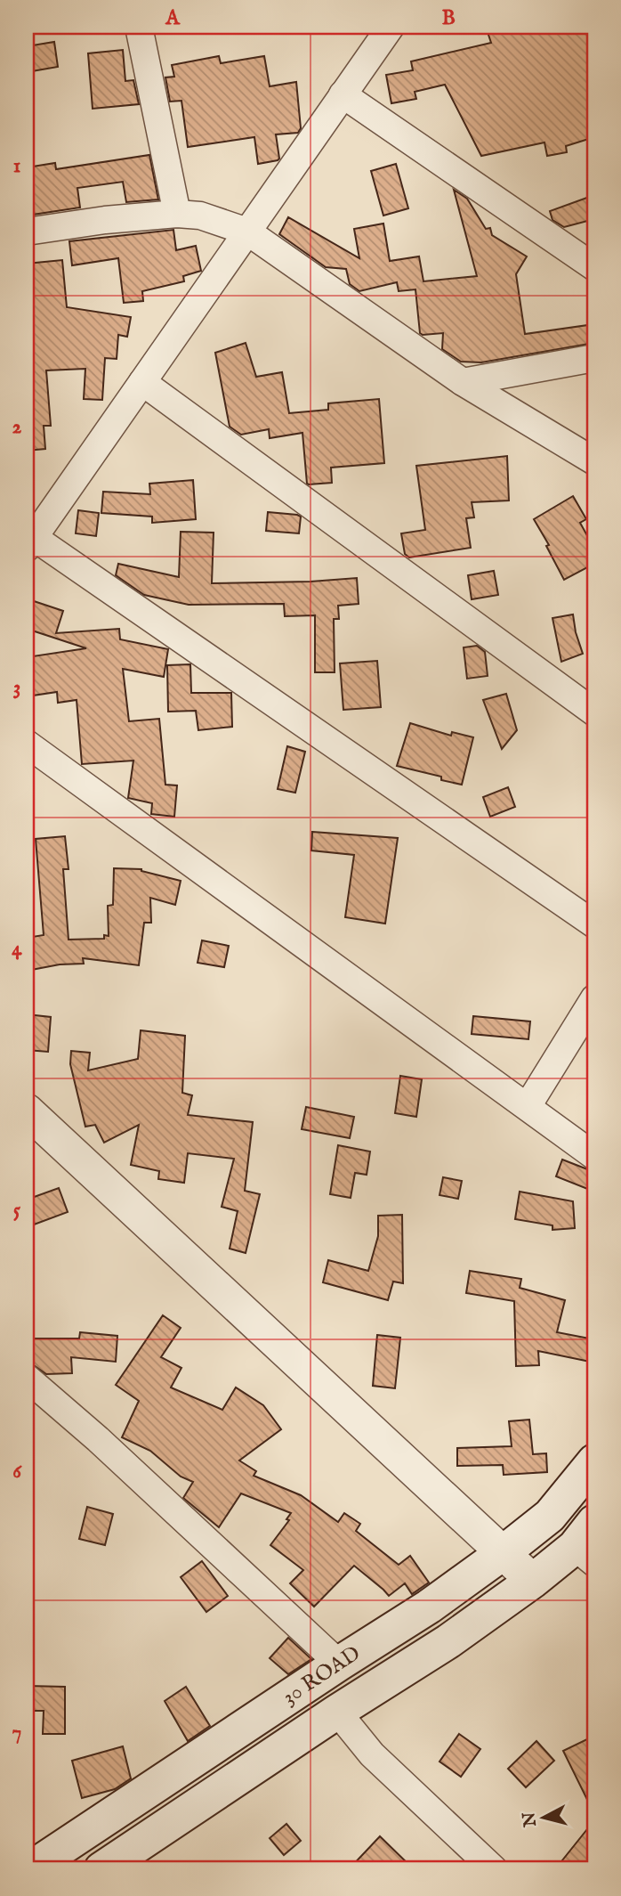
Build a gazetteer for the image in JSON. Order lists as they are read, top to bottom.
{
  "streets": {
    "main road": ["30 ROAD"]
  },
  "north": "left",
  "grid": {
    "columns": ["A", "B"],
    "rows": [
      "1",
      "2",
      "3",
      "4",
      "5",
      "6",
      "7"
    ]
  }
}
